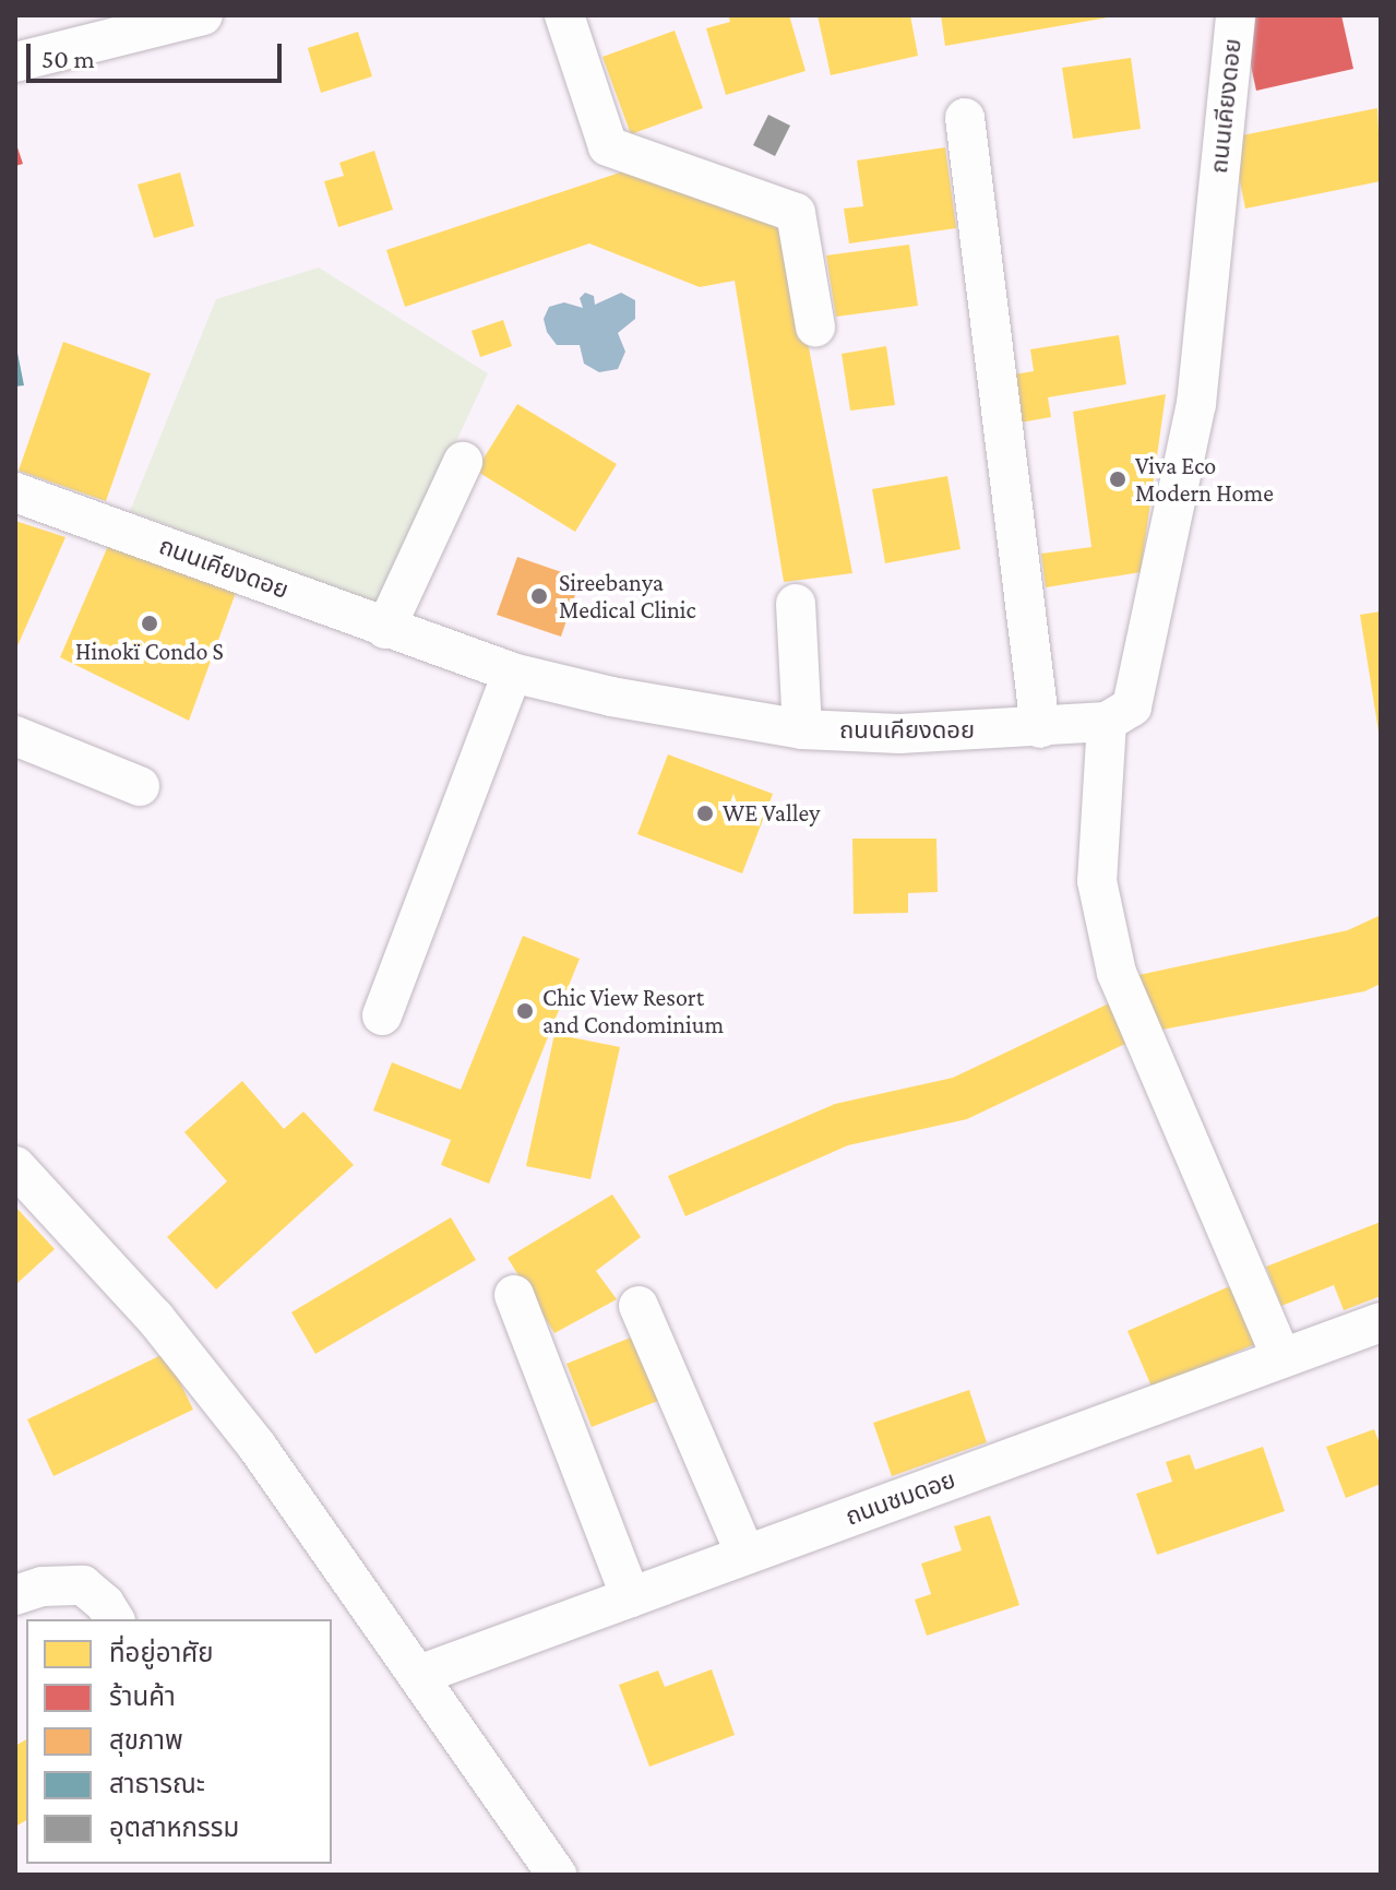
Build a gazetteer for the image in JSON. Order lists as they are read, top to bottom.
{
  "streets": {
    "street": ["ถนนเคียงดอย", "ถนนชมดอย"]
  },
  "places": [
    "Viva Eco Modern Home",
    "Sireebanya Medical Clinic",
    "Hinokï Condo S",
    "WE Valley",
    "Chic View Resort and Condominium"
  ],
  "legend": [
    "ที่อยู่อาศัย",
    "ร้านค้า",
    "สุขภาพ",
    "สาธารณะ",
    "อุตสาหกรรม"
  ],
  "scale_bar": "50 m"
}
